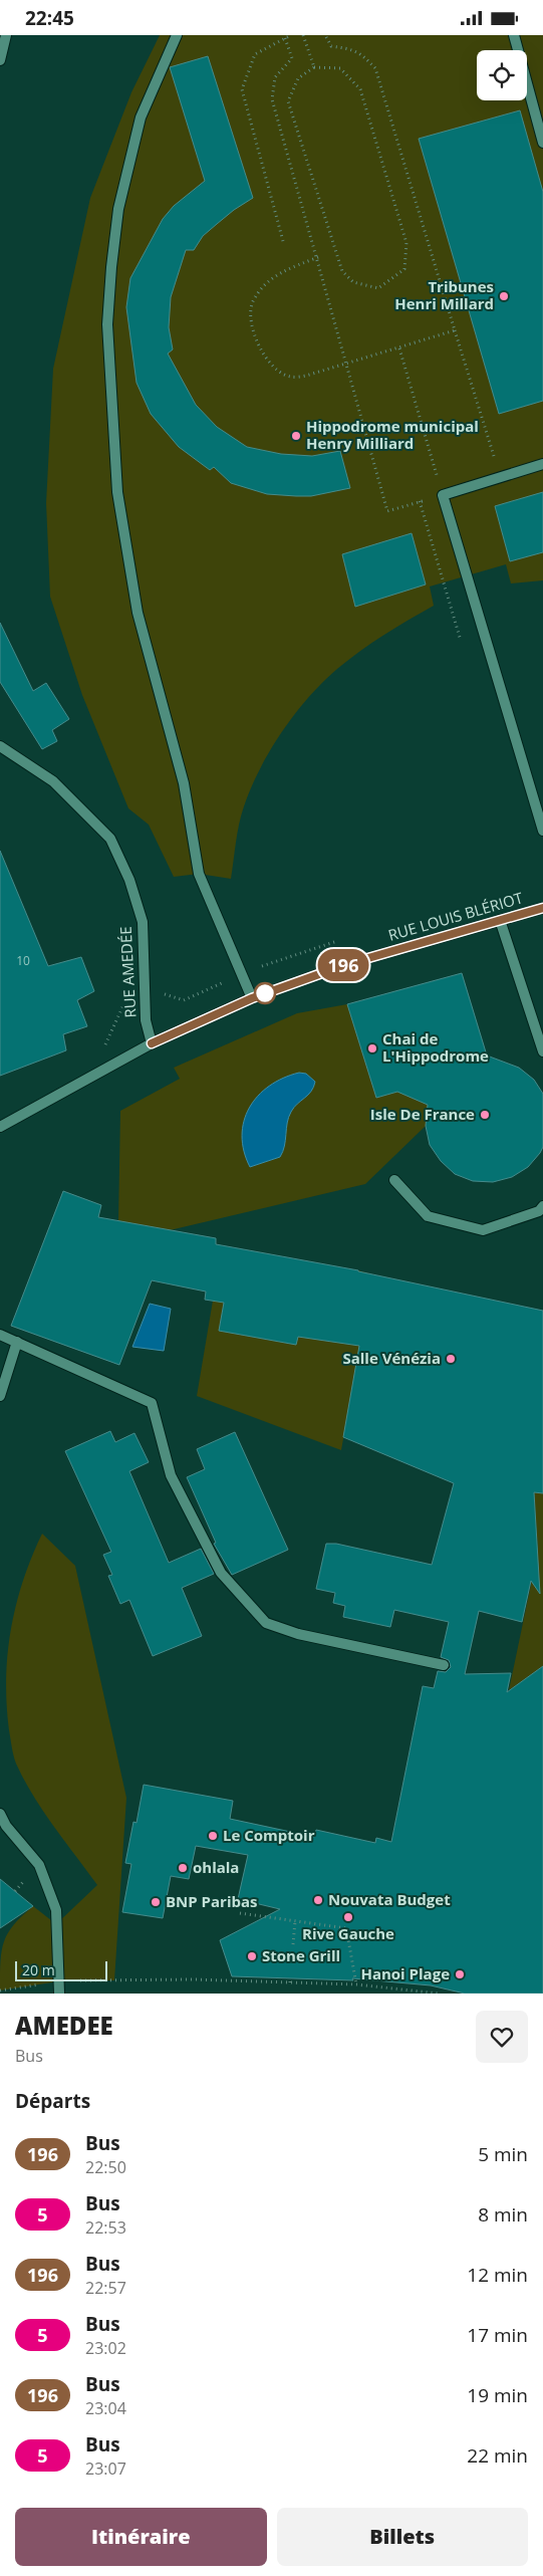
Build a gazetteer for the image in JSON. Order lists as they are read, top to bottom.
{
  "streets": {
    "street": ["RUE LOUIS BLÉRIOT", "RUE AMEDÉE"]
  },
  "crossings": [
    ["RUE LOUIS BLÉRIOT", "RUE AMEDÉE"]
  ],
  "places": [
    "Tribunes Henri Millard",
    "Hippodrome municipal Henry Milliard",
    "Chai de L'Hippodrome",
    "Isle De France",
    "Salle Vénézia",
    "Le Comptoir",
    "ohlala",
    "Nouvata Budget",
    "BNP Paribas",
    "Rive Gauche",
    "Stone Grill",
    "Hanoi Plage"
  ],
  "lines": ["bus line 196"],
  "house_numbers": ["10"],
  "scale_bar": "20 m",
  "page": {
    "status": "22:45",
    "on_map": "196",
    "scale": "20 m",
    "heading": [
      ["AMEDEE", "Bus"],
      "Départs"
    ],
    "list": [
      {
        "mark": "196",
        "name": "Bus",
        "note": "22:50",
        "value": "5 min"
      },
      {
        "mark": "5",
        "name": "Bus",
        "note": "22:53",
        "value": "8 min"
      },
      {
        "mark": "196",
        "name": "Bus",
        "note": "22:57",
        "value": "12 min"
      },
      {
        "mark": "5",
        "name": "Bus",
        "note": "23:02",
        "value": "17 min"
      },
      {
        "mark": "196",
        "name": "Bus",
        "note": "23:04",
        "value": "19 min"
      },
      {
        "mark": "5",
        "name": "Bus",
        "note": "23:07",
        "value": "22 min"
      }
    ],
    "buttons": ["Itinéraire", "Billets"]
  }
}
